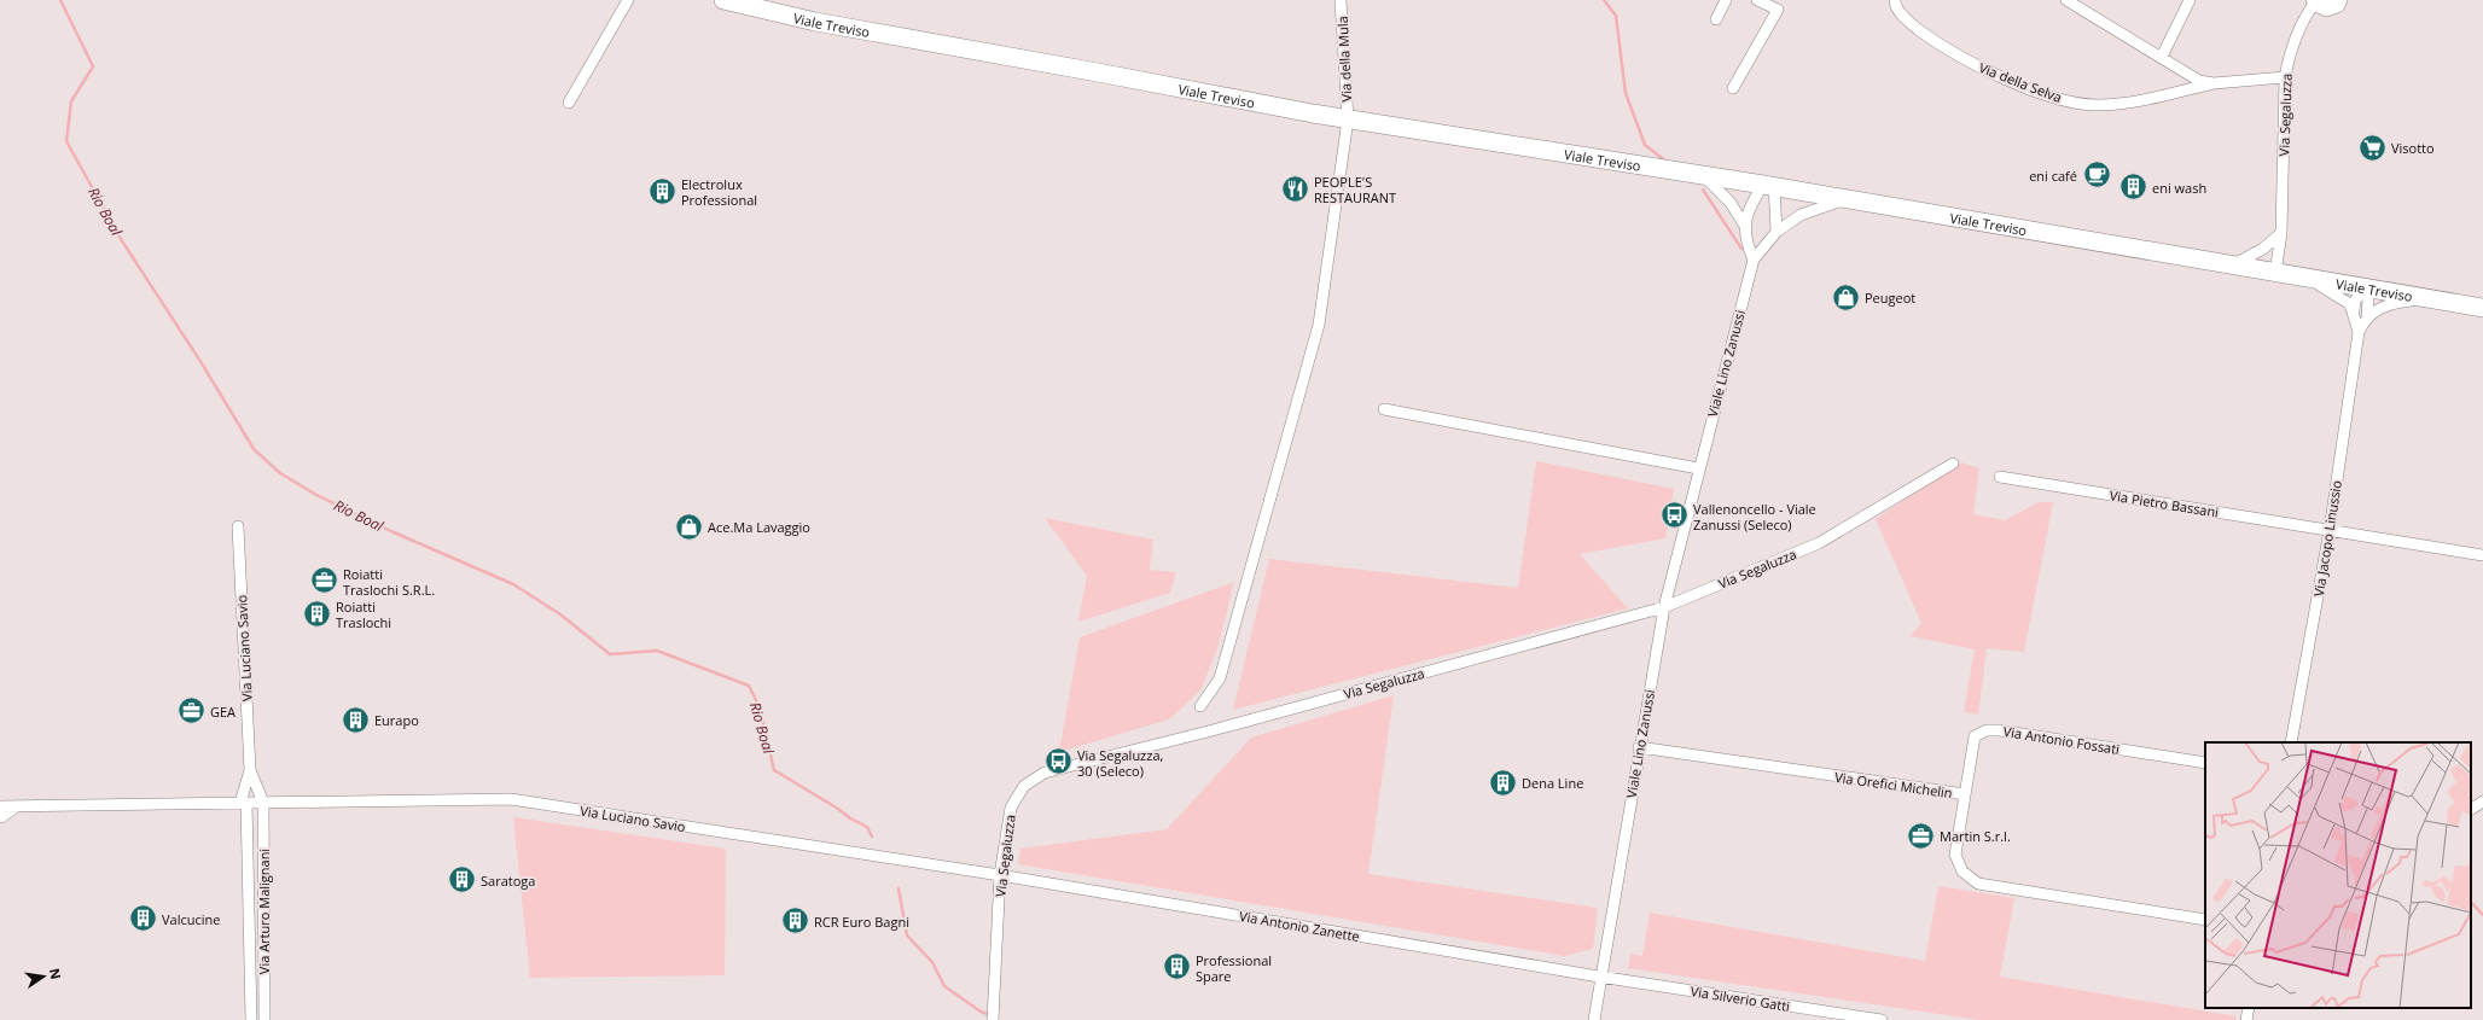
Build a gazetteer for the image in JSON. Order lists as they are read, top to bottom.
{
  "streets": {
    "main road": ["Viale Treviso"],
    "street": [
      "Via della Mula",
      "Via della Selva",
      "Via Segaluzza",
      "Viale Lino Zanussi",
      "Via Pietro Bassani",
      "Via Jacopo Linussio",
      "Via Luciano Savio",
      "Via Antonio Fossati",
      "Via Orefici Michelin",
      "Via Arturo Malignani",
      "Via Antonio Zanette",
      "Via Silverio Gatti"
    ]
  },
  "crossings": [
    ["Viale Treviso", "Via della Mula"],
    ["Viale Treviso", "Via Segaluzza"],
    ["Viale Treviso", "Viale Lino Zanussi"],
    ["Via della Selva", "Via Segaluzza"],
    ["Via Segaluzza", "Viale Lino Zanussi"],
    ["Via Segaluzza", "Via Luciano Savio"],
    ["Via Segaluzza", "Via Antonio Zanette"],
    ["Viale Lino Zanussi", "Via Orefici Michelin"],
    ["Viale Lino Zanussi", "Via Antonio Zanette"],
    ["Viale Lino Zanussi", "Via Silverio Gatti"],
    ["Via Pietro Bassani", "Via Jacopo Linussio"],
    ["Via Luciano Savio", "Via Arturo Malignani"],
    ["Via Luciano Savio", "Via Antonio Zanette"],
    ["Via Antonio Fossati", "Via Orefici Michelin"],
    ["Via Antonio Zanette", "Via Silverio Gatti"]
  ],
  "water": ["Rio Boal"],
  "places": {
    "supermarket": ["Visotto"],
    "cafe": ["eni café"],
    "building": [
      "eni wash",
      "Electrolux Professional",
      "Roiatti Traslochi",
      "Eurapo",
      "Dena Line",
      "Saratoga",
      "Valcucine",
      "RCR Euro Bagni",
      "Professional Spare"
    ],
    "restaurant": ["PEOPLE'S RESTAURANT"],
    "shop": ["Peugeot", "Ace.Ma Lavaggio"],
    "bus stop": ["Vallenoncello - Viale Zanussi (Seleco)", "Via Segaluzza, 30 (Seleco)"],
    "office": ["Roiatti Traslochi S.R.L.", "GEA", "Martin S.r.l."]
  },
  "north": "right"
}
